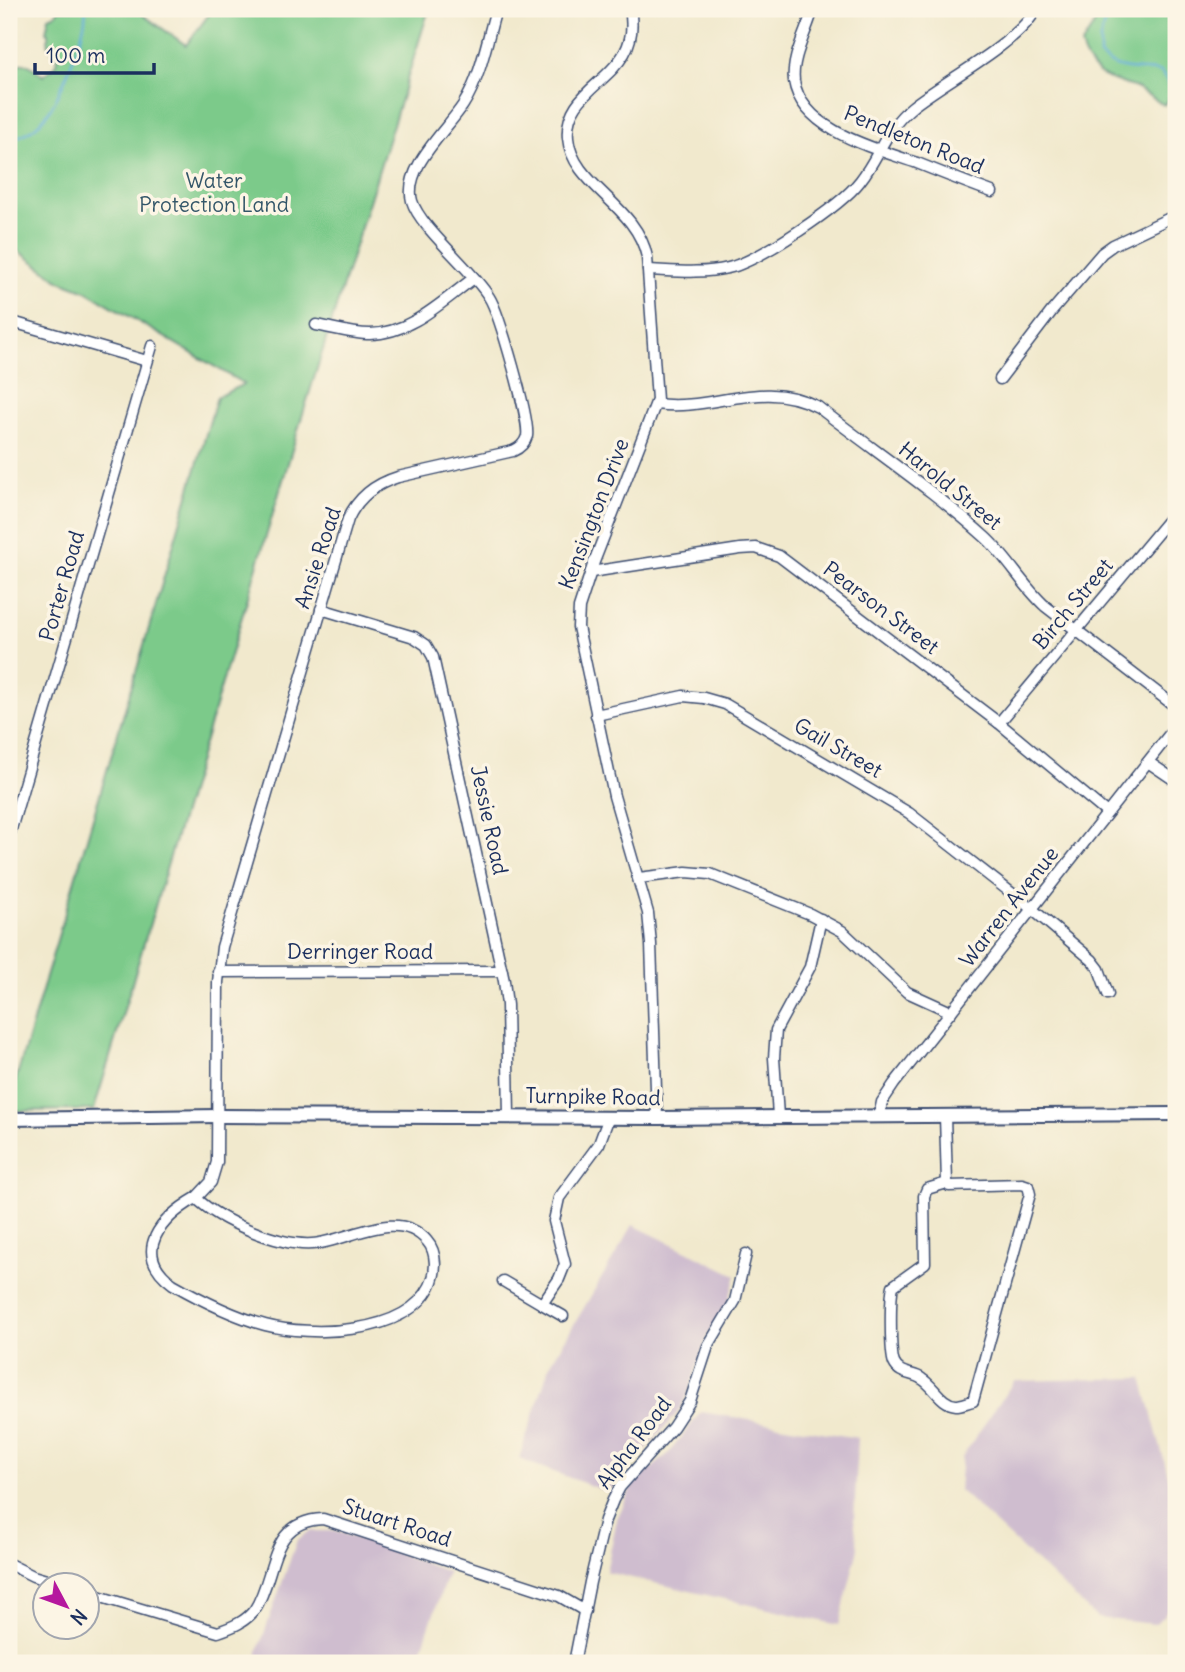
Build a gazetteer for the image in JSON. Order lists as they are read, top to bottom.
{
  "streets": {
    "main road": ["Turnpike Road"],
    "street": [
      "Pendleton Road",
      "Harold Street",
      "Kensington Drive",
      "Ansie Road",
      "Porter Road",
      "Birch Street",
      "Pearson Street",
      "Gail Street",
      "Jessie Road",
      "Warren Avenue",
      "Derringer Road",
      "Alpha Road",
      "Stuart Road"
    ]
  },
  "crossings": [
    ["Harold Street", "Kensington Drive"],
    ["Harold Street", "Birch Street"],
    ["Kensington Drive", "Pearson Street"],
    ["Kensington Drive", "Gail Street"],
    ["Kensington Drive", "Turnpike Road"],
    ["Ansie Road", "Jessie Road"],
    ["Ansie Road", "Derringer Road"],
    ["Ansie Road", "Turnpike Road"],
    ["Birch Street", "Pearson Street"],
    ["Pearson Street", "Warren Avenue"],
    ["Gail Street", "Warren Avenue"],
    ["Jessie Road", "Derringer Road"],
    ["Jessie Road", "Turnpike Road"],
    ["Warren Avenue", "Turnpike Road"],
    ["Alpha Road", "Stuart Road"]
  ],
  "parks": ["Water Protection Land"],
  "scale_bar": "100 m",
  "north": "bottom right"
}
